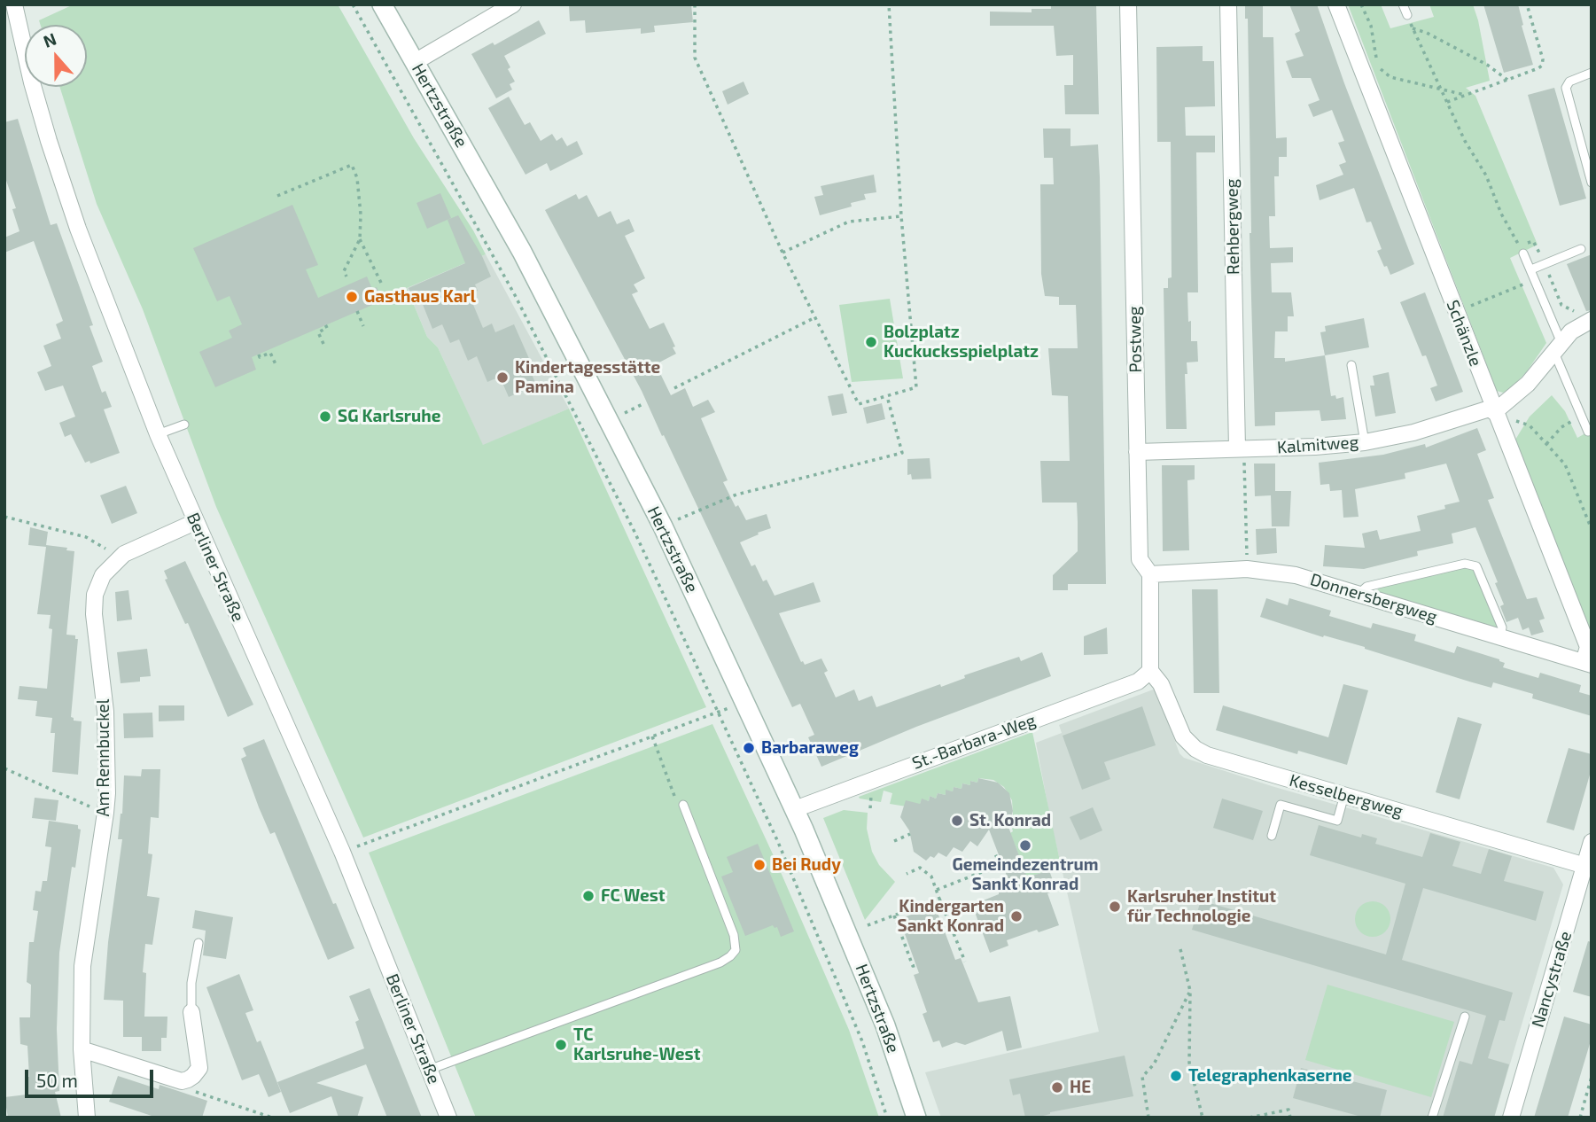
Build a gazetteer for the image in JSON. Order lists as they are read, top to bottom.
{
  "streets": {
    "main road": ["Hertzstraße"],
    "street": [
      "Rehbergweg",
      "Schänzle",
      "Postweg",
      "Kalmitweg",
      "Berliner Straße",
      "Donnersbergweg",
      "St.-Barbara-Weg",
      "Am Rennbuckel",
      "Kesselbergweg",
      "Nancystraße"
    ]
  },
  "crossings": [
    ["Hertzstraße", "St.-Barbara-Weg"],
    ["Rehbergweg", "Kalmitweg"],
    ["Schänzle", "Kalmitweg"],
    ["Schänzle", "Donnersbergweg"],
    ["Postweg", "Kalmitweg"],
    ["Postweg", "Donnersbergweg"],
    ["Postweg", "St.-Barbara-Weg"],
    ["Postweg", "Kesselbergweg"],
    ["Berliner Straße", "Am Rennbuckel"],
    ["St.-Barbara-Weg", "Kesselbergweg"],
    ["Kesselbergweg", "Nancystraße"]
  ],
  "places": [
    "Gasthaus Karl",
    "Bolzplatz Kuckucksspielplatz",
    "Kindertagesstätte Pamina",
    "SG Karlsruhe",
    "Barbaraweg",
    "St. Konrad",
    "Gemeindezentrum Sankt Konrad",
    "Bei Rudy",
    "FC West",
    "Karlsruher Institut für Technologie",
    "Kindergarten Sankt Konrad",
    "TC Karlsruhe-West",
    "Telegraphenkaserne",
    "HE"
  ],
  "scale_bar": "50 m",
  "north": "top"
}
